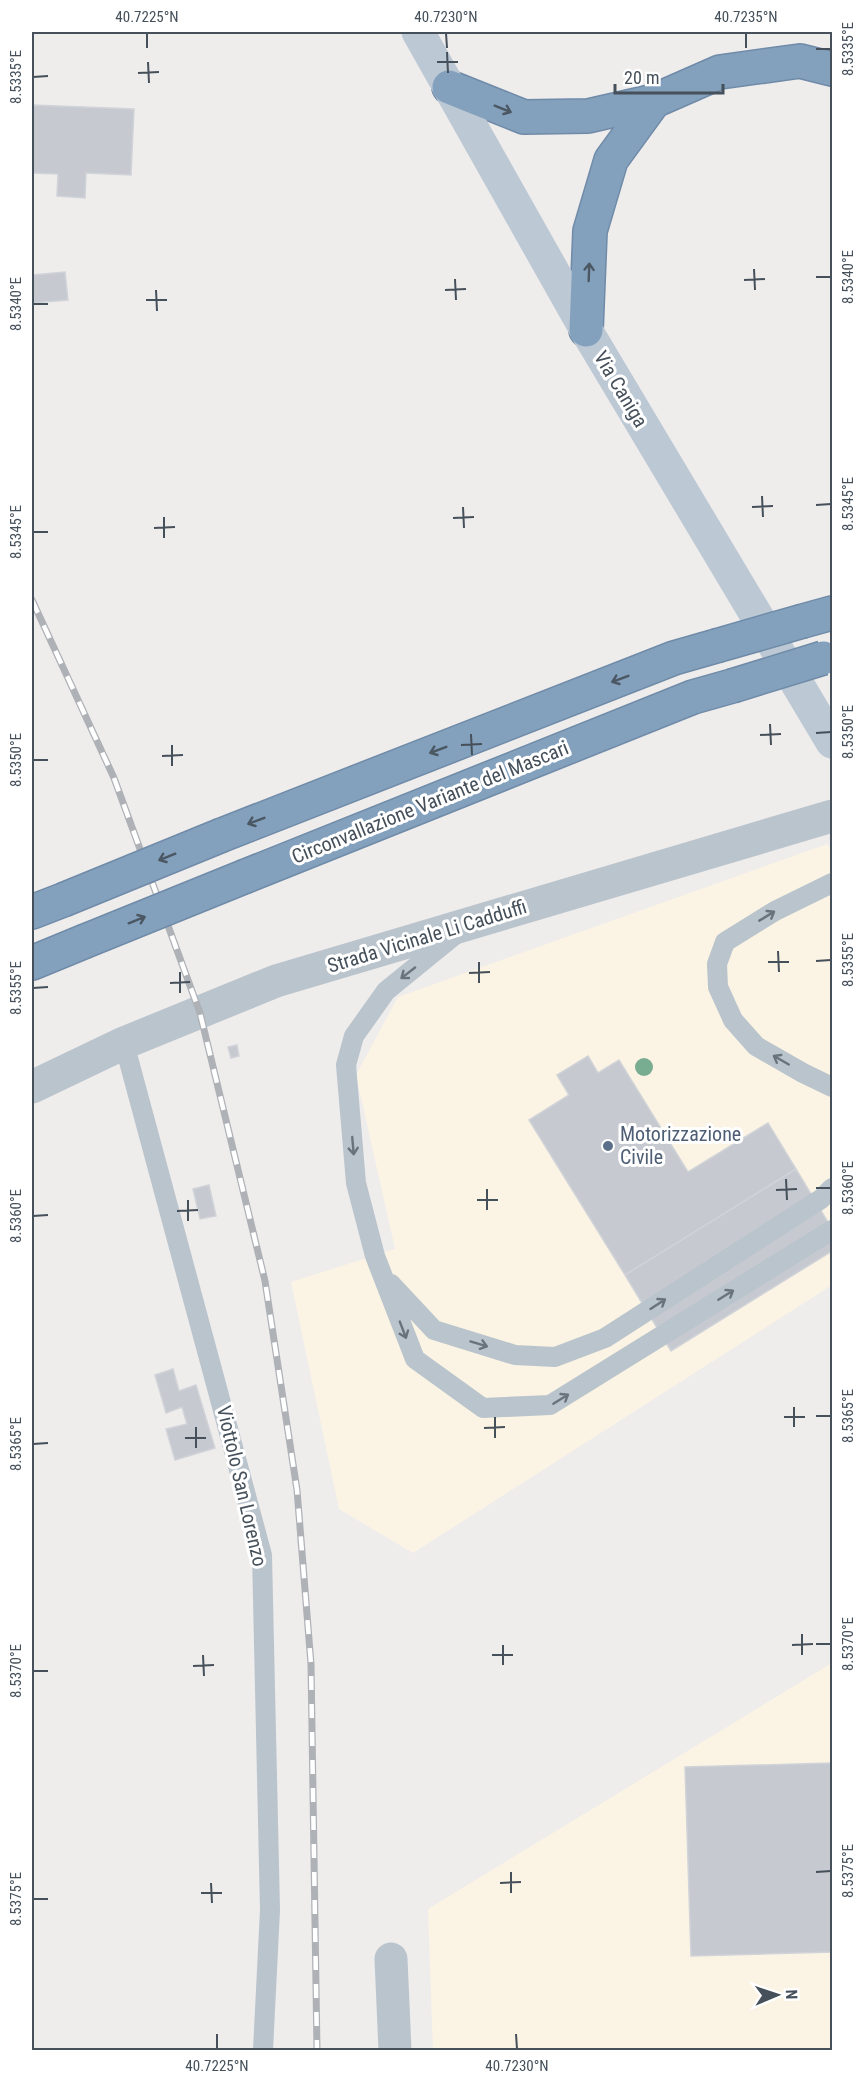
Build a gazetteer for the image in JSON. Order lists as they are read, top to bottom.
{
  "streets": {
    "highway": ["Circonvallazione Variante del Mascari"],
    "street": ["Via Caniga", "Strada Vicinale Li Cadduffi"],
    "lane": ["Viottolo San Lorenzo"]
  },
  "crossings": [
    ["Strada Vicinale Li Cadduffi", "Viottolo San Lorenzo"]
  ],
  "places": ["Motorizzazione Civile"],
  "scale_bar": "20 m",
  "north": "right",
  "coordinates": [
    "40.7225°N",
    "40.7230°N",
    "40.7235°N",
    "8.5335°E",
    "8.5340°E",
    "8.5345°E",
    "8.5350°E",
    "8.5355°E",
    "8.5360°E",
    "8.5365°E",
    "8.5370°E",
    "8.5375°E"
  ]
}
